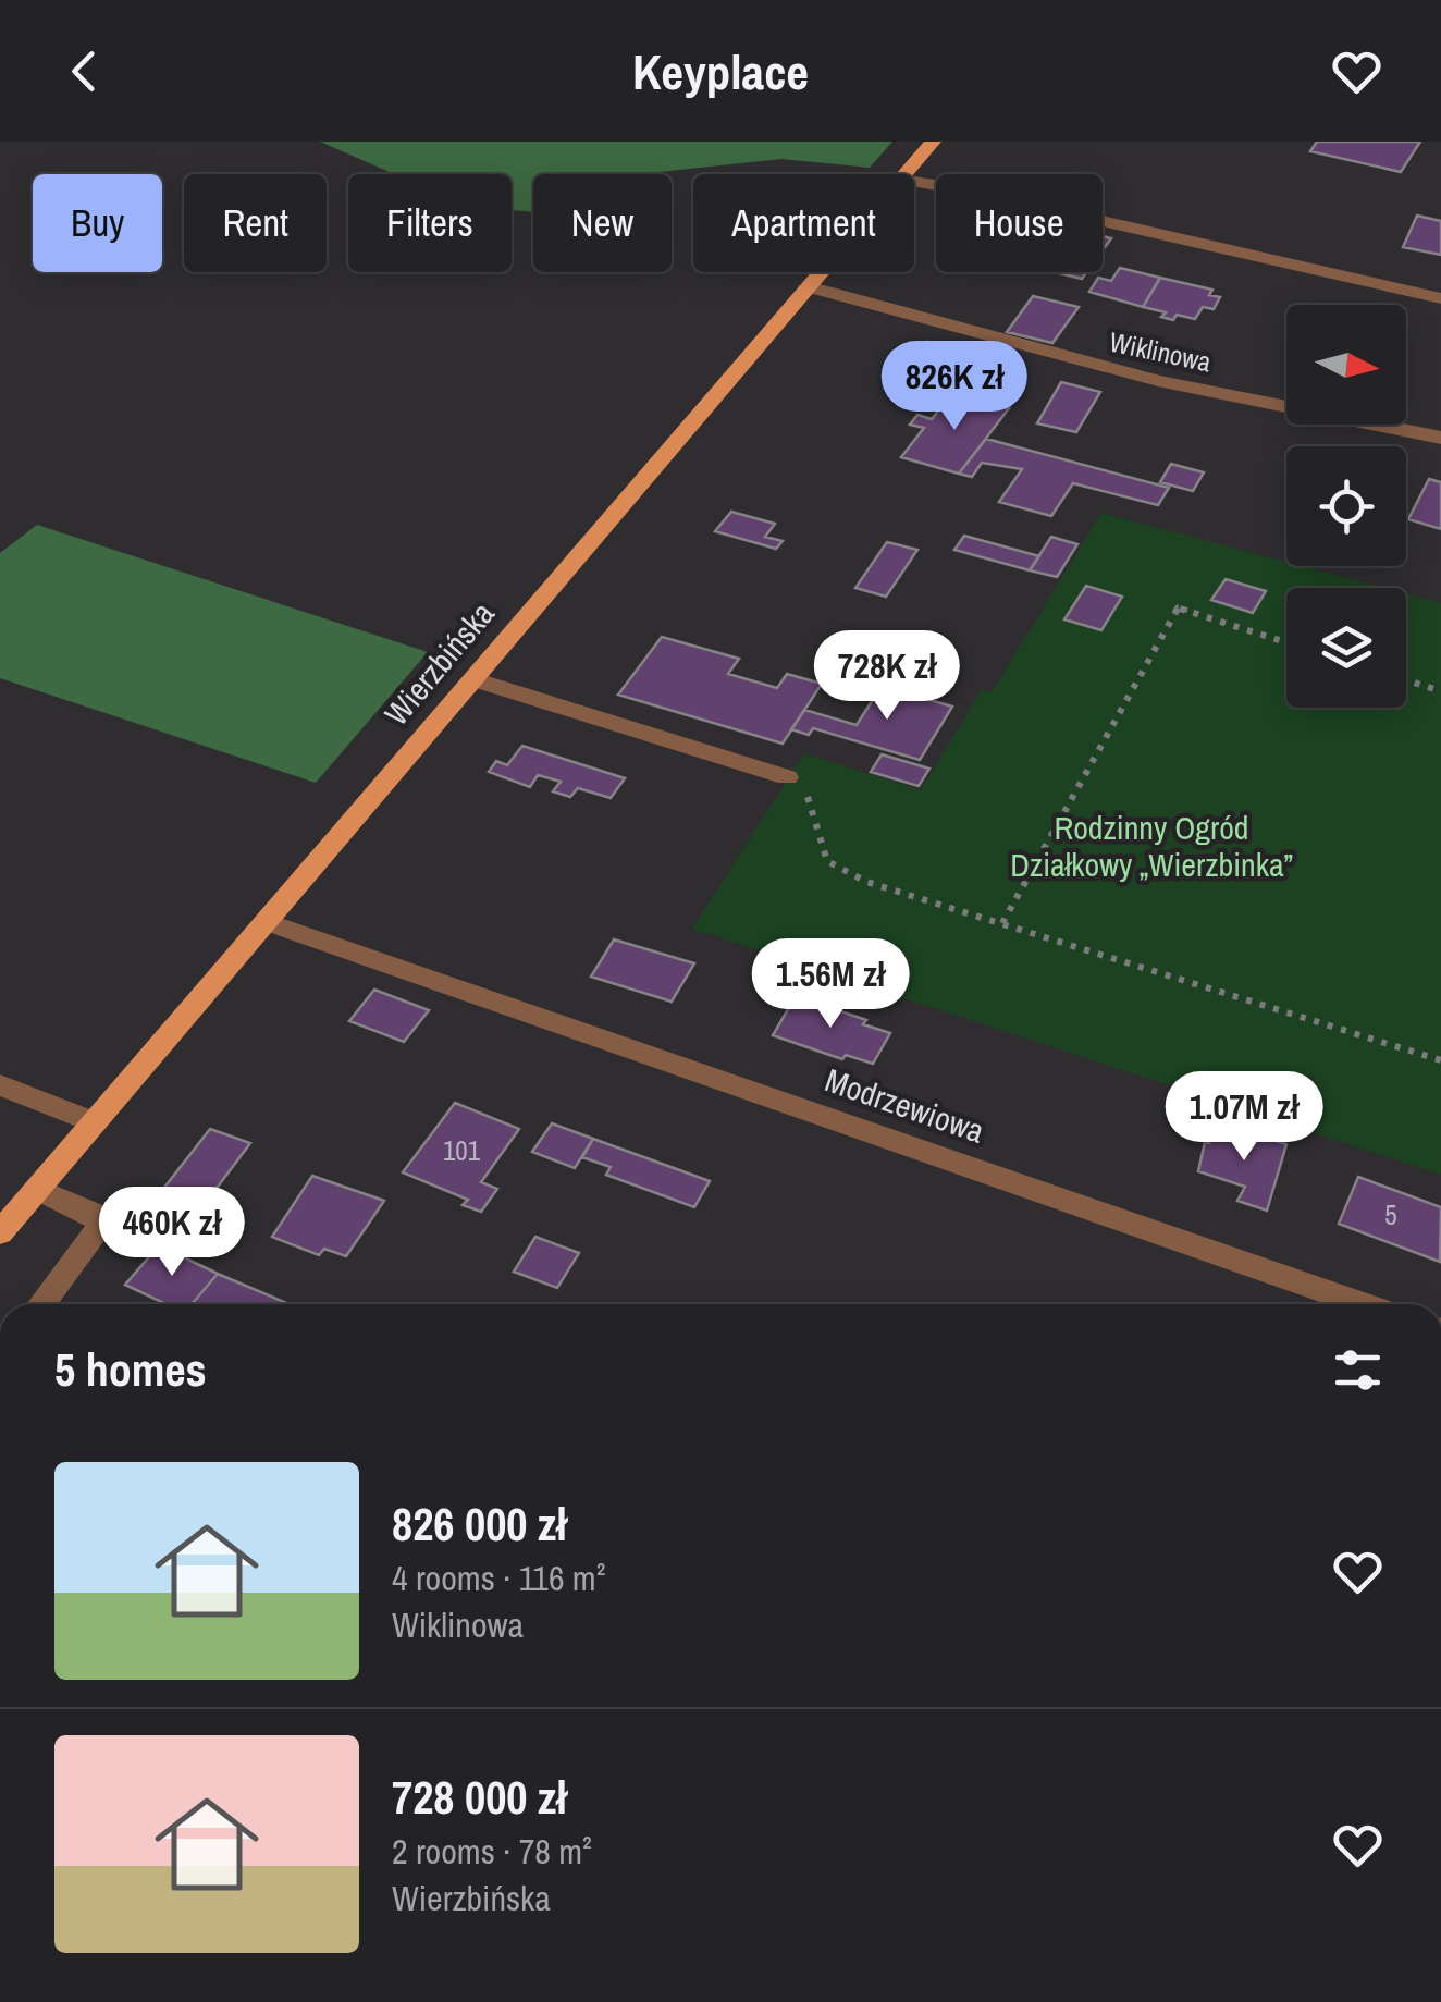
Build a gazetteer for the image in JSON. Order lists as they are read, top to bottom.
{
  "streets": {
    "main road": ["Wierzbińska"],
    "street": ["Wiklinowa", "Modrzewiowa"]
  },
  "crossings": [
    ["Wiklinowa", "Wierzbińska"],
    ["Wierzbińska", "Modrzewiowa"]
  ],
  "parks": ["Rodzinny Ogród Działkowy „Wierzbinka”"],
  "house_numbers": ["101", "5"],
  "north": "right",
  "page": {
    "header": "Keyplace",
    "chip": [
      "Buy",
      "Rent",
      "Filters",
      "New",
      "Apartment",
      "House"
    ],
    "price": [
      "826K zł",
      "728K zł",
      "1.56M zł",
      "1.07M zł",
      "460K zł"
    ],
    "heading": "5 homes",
    "list": [
      {
        "name": "826 000 zł",
        "note": "4 rooms · 116 m² · Wiklinowa"
      },
      {
        "name": "728 000 zł",
        "note": "2 rooms · 78 m² · Wierzbińska"
      }
    ]
  }
}
